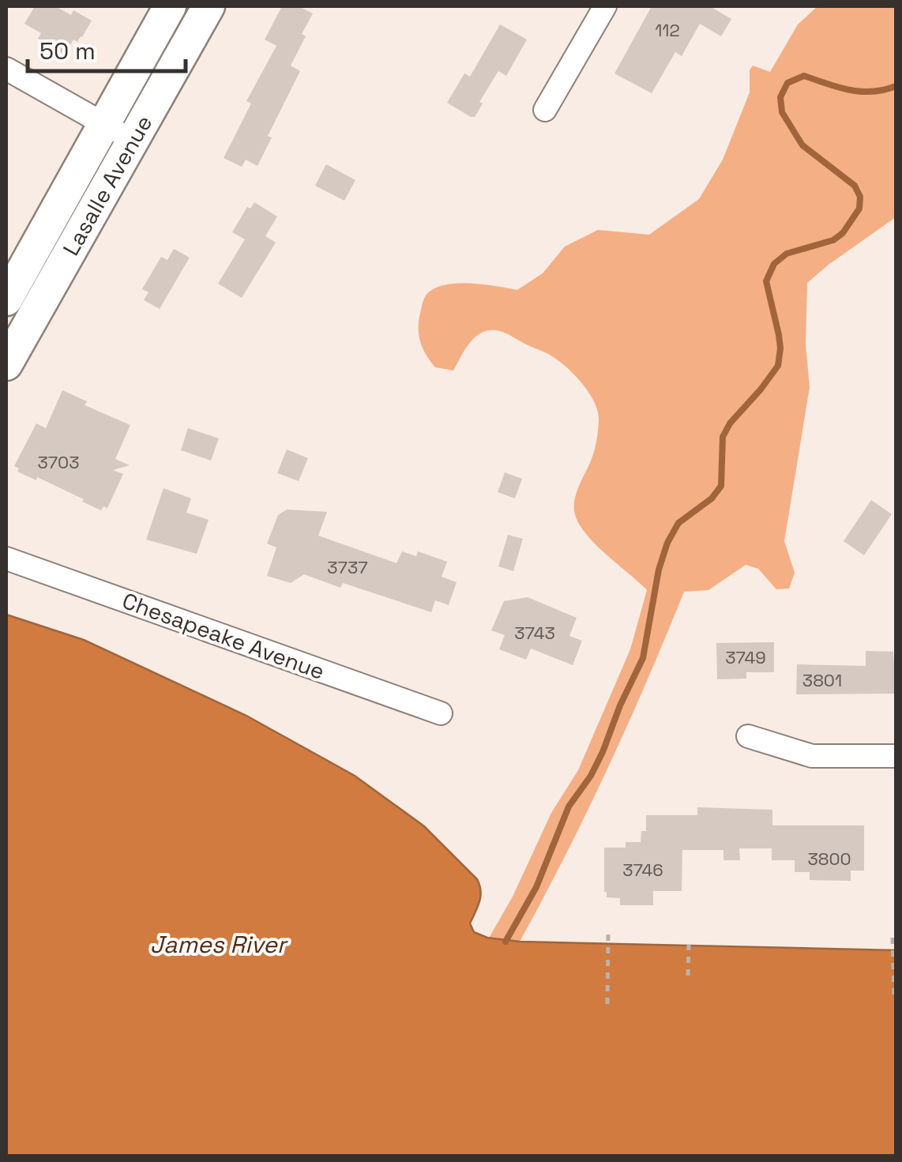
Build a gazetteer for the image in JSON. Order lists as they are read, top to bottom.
{
  "streets": {
    "main road": ["Lasalle Avenue"],
    "street": ["Chesapeake Avenue"]
  },
  "water": ["James River"],
  "house_numbers": [
    "112",
    "3703",
    "3737",
    "3743",
    "3749",
    "3801",
    "3800",
    "3746"
  ],
  "scale_bar": "50 m"
}
